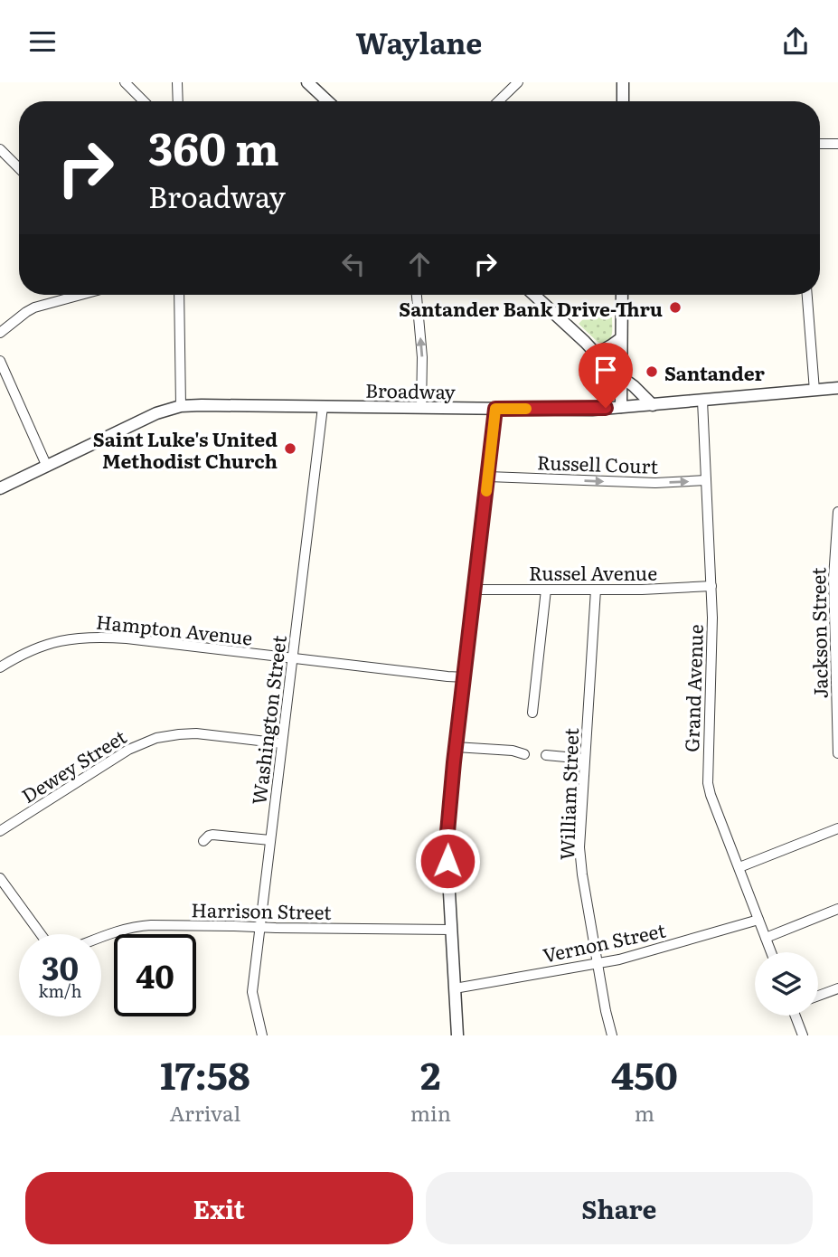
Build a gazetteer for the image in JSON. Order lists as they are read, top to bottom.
{
  "streets": {
    "street": [
      "Broadway",
      "Russell Court",
      "Russel Avenue",
      "Hampton Avenue",
      "Jackson Street",
      "Grand Avenue",
      "Washington Street",
      "Dewey Street",
      "William Street",
      "Harrison Street",
      "Vernon Street"
    ]
  },
  "crossings": [
    ["Broadway", "Grand Avenue"],
    ["Broadway", "Washington Street"],
    ["Russell Court", "Grand Avenue"],
    ["Russel Avenue", "Grand Avenue"],
    ["Russel Avenue", "William Street"],
    ["Hampton Avenue", "Washington Street"],
    ["Grand Avenue", "Vernon Street"],
    ["Washington Street", "Dewey Street"],
    ["Washington Street", "Harrison Street"],
    ["William Street", "Vernon Street"]
  ],
  "one_way": ["Russell Court"],
  "places": ["Santander Bank Drive-Thru", "Santander", "Saint Luke's United Methodist Church"],
  "page": {
    "header": "Waylane",
    "turn": ["360 m", "Broadway"],
    "speed": "30 km/h",
    "limit": "40",
    "eta": [
      "17:58",
      "Arrival",
      "2",
      "min",
      "450",
      "m"
    ],
    "buttons": ["Exit", "Share"]
  }
}
